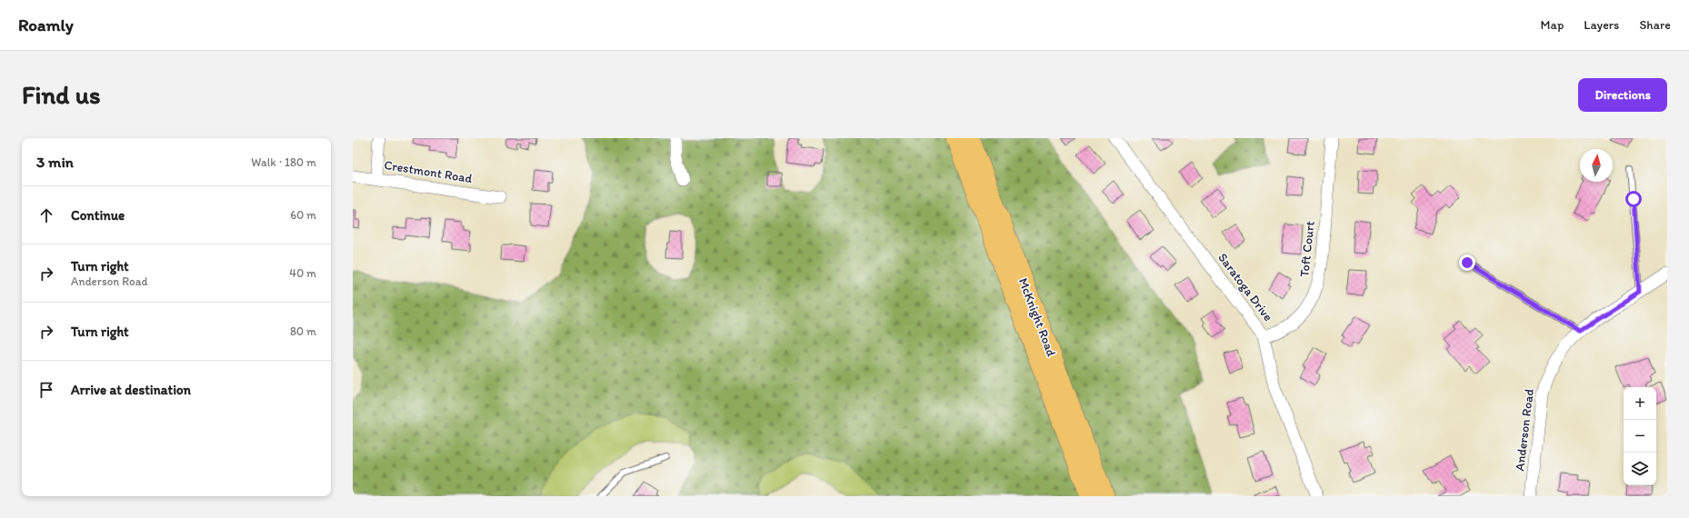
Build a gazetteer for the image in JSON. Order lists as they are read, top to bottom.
{
  "streets": {
    "highway": ["McKnight Road"],
    "street": [
      "Crestmont Road",
      "Toft Court",
      "Saratoga Drive",
      "Anderson Road"
    ]
  },
  "crossings": [
    ["Toft Court", "Saratoga Drive"]
  ],
  "north": "top",
  "page": {
    "header": "Roamly",
    "nav": ["Map", "Layers", "Share"],
    "buttons": "Directions",
    "title": "Find us",
    "heading": ["3 min", "Walk · 180 m"],
    "list": [
      ["Continue", "60 m"],
      ["Turn right", "Anderson Road", "40 m"],
      ["Turn right", "80 m"],
      "Arrive at destination"
    ],
    "map_buttons": ["+", "−"]
  }
}
